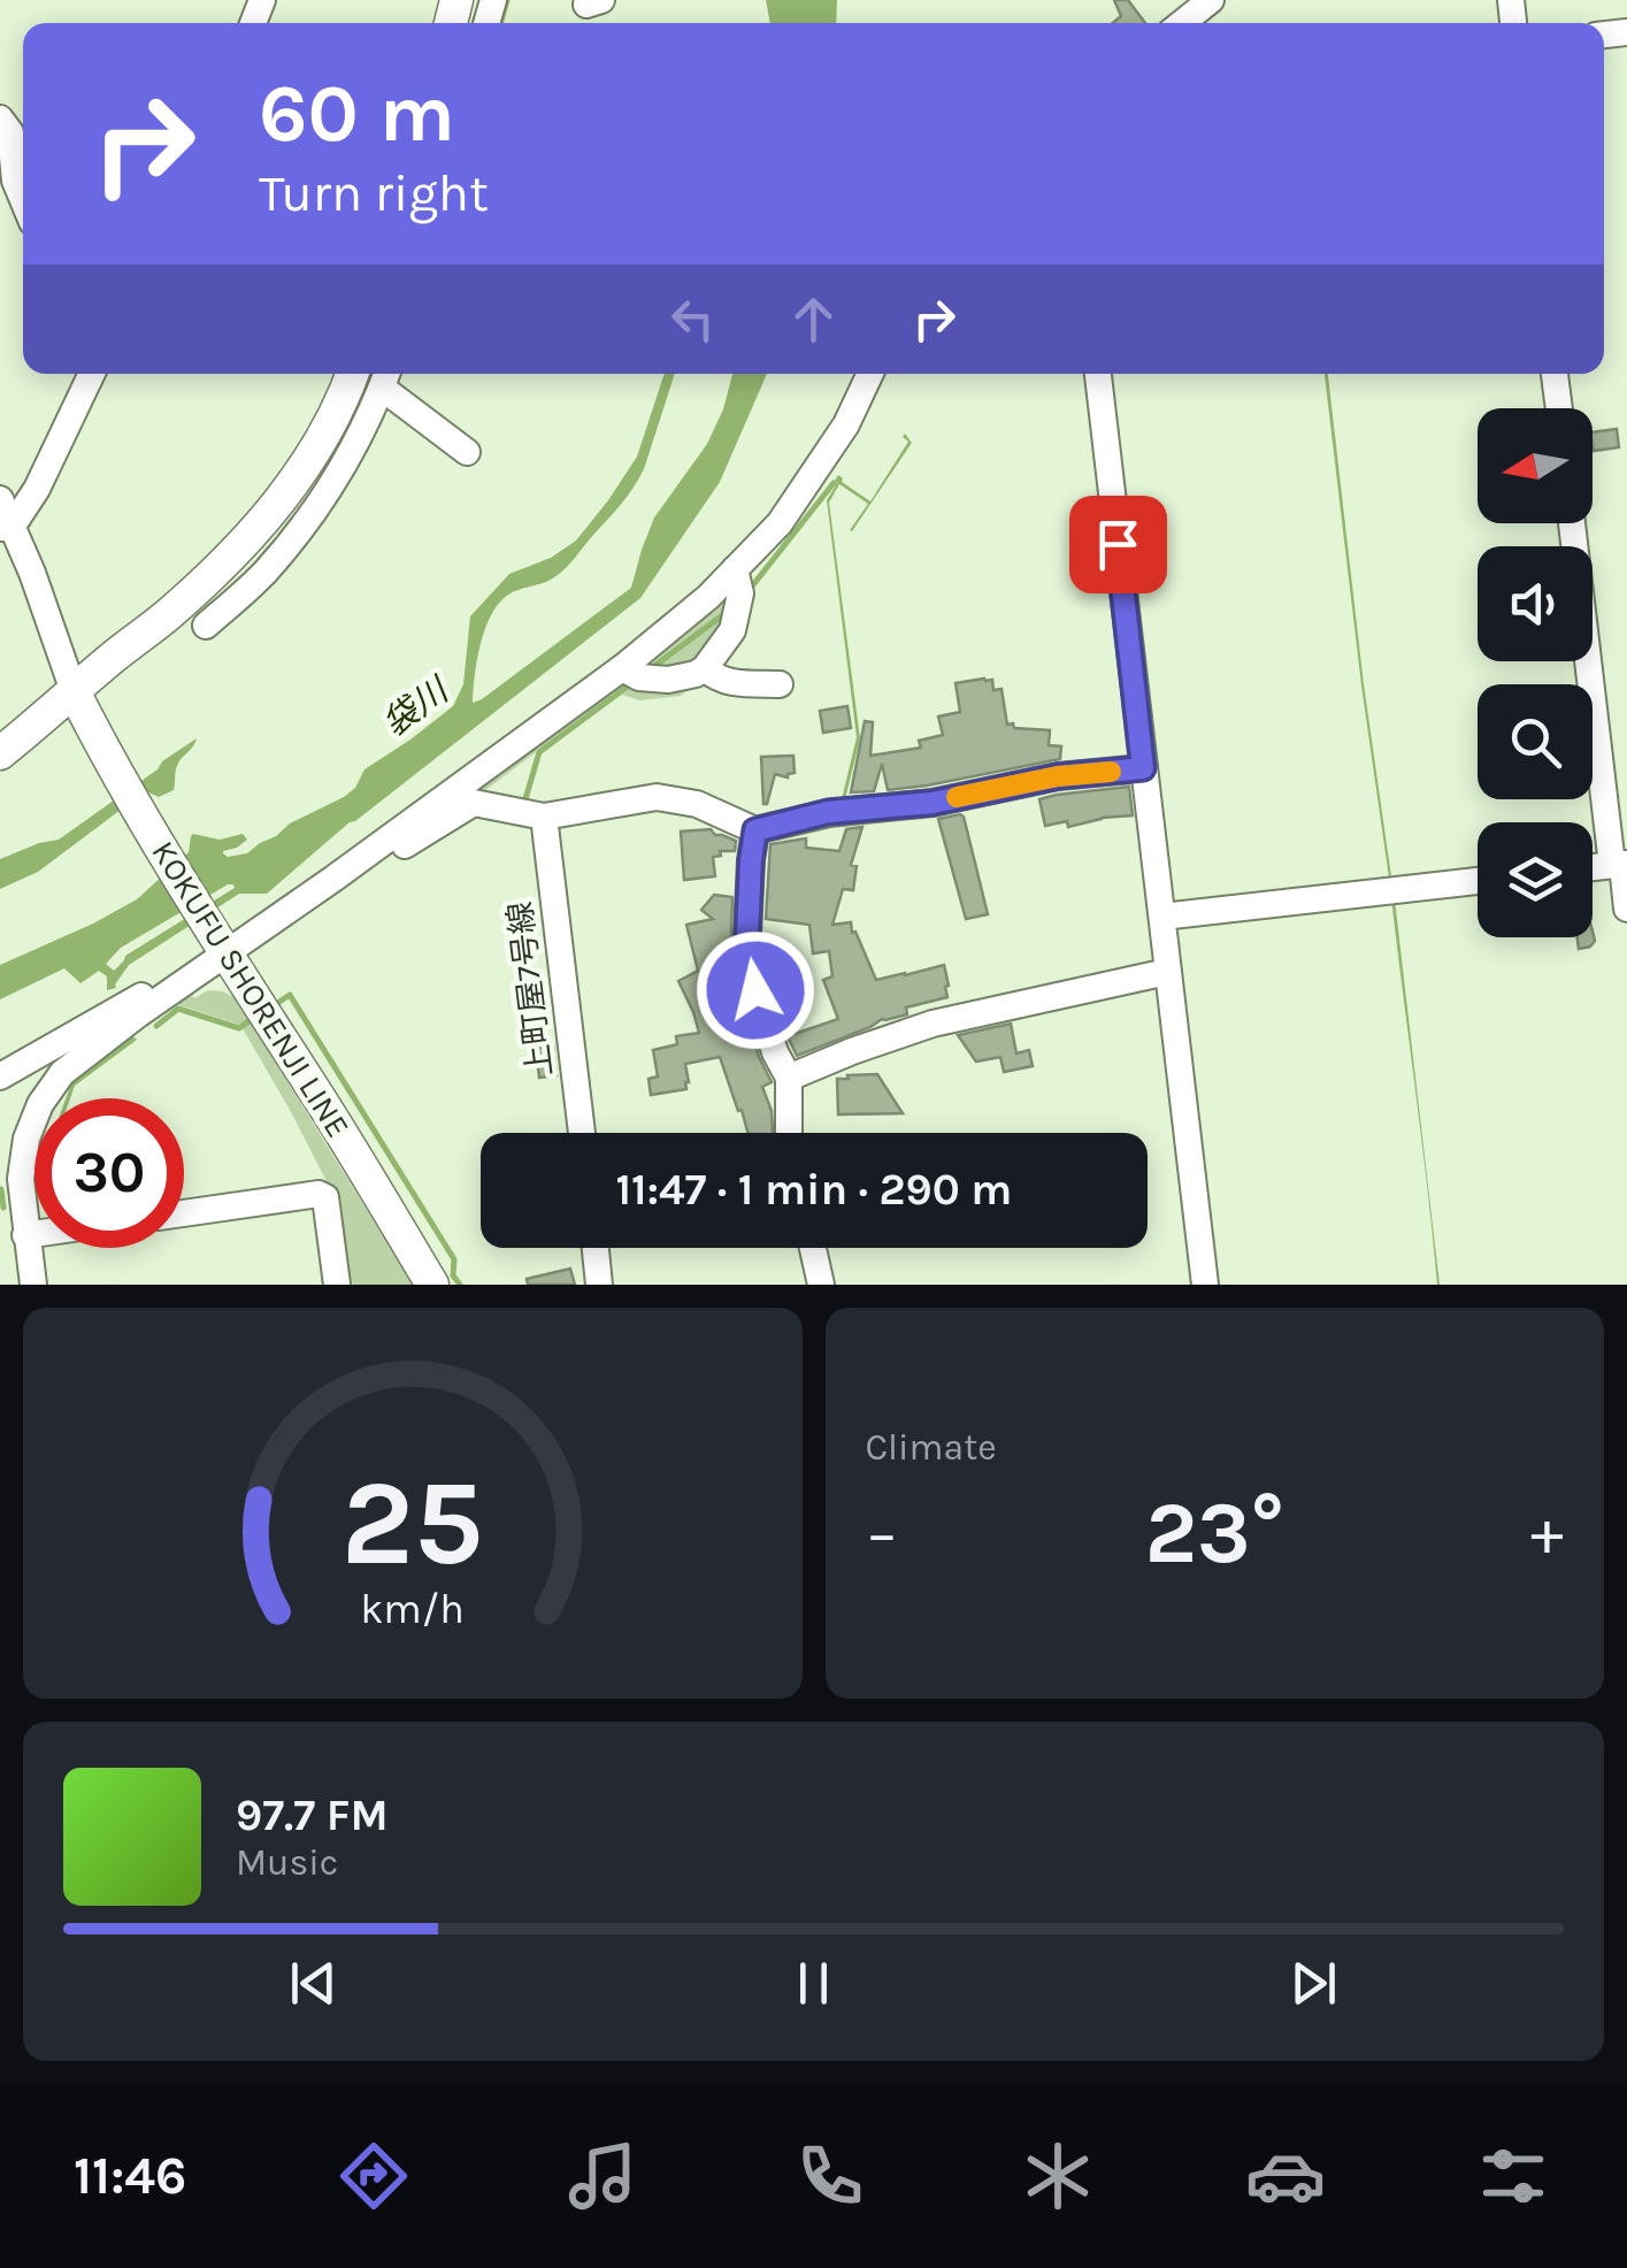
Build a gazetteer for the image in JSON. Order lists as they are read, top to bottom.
{
  "streets": {
    "main road": ["KOKUFU SHORENJI LINE"],
    "street": ["上町屋7号線"]
  },
  "water": ["袋川"],
  "north": "left",
  "page": {
    "turn": ["60 m", "Turn right"],
    "limit": "30",
    "trip": "11:47 · 1 min · 290 m",
    "tile": "Climate",
    "heat": ["−", "23°", "+"],
    "song": ["97.7 FM", "Music"],
    "tabs": "11:46",
    "gauge": ["25", "km/h"]
  }
}
